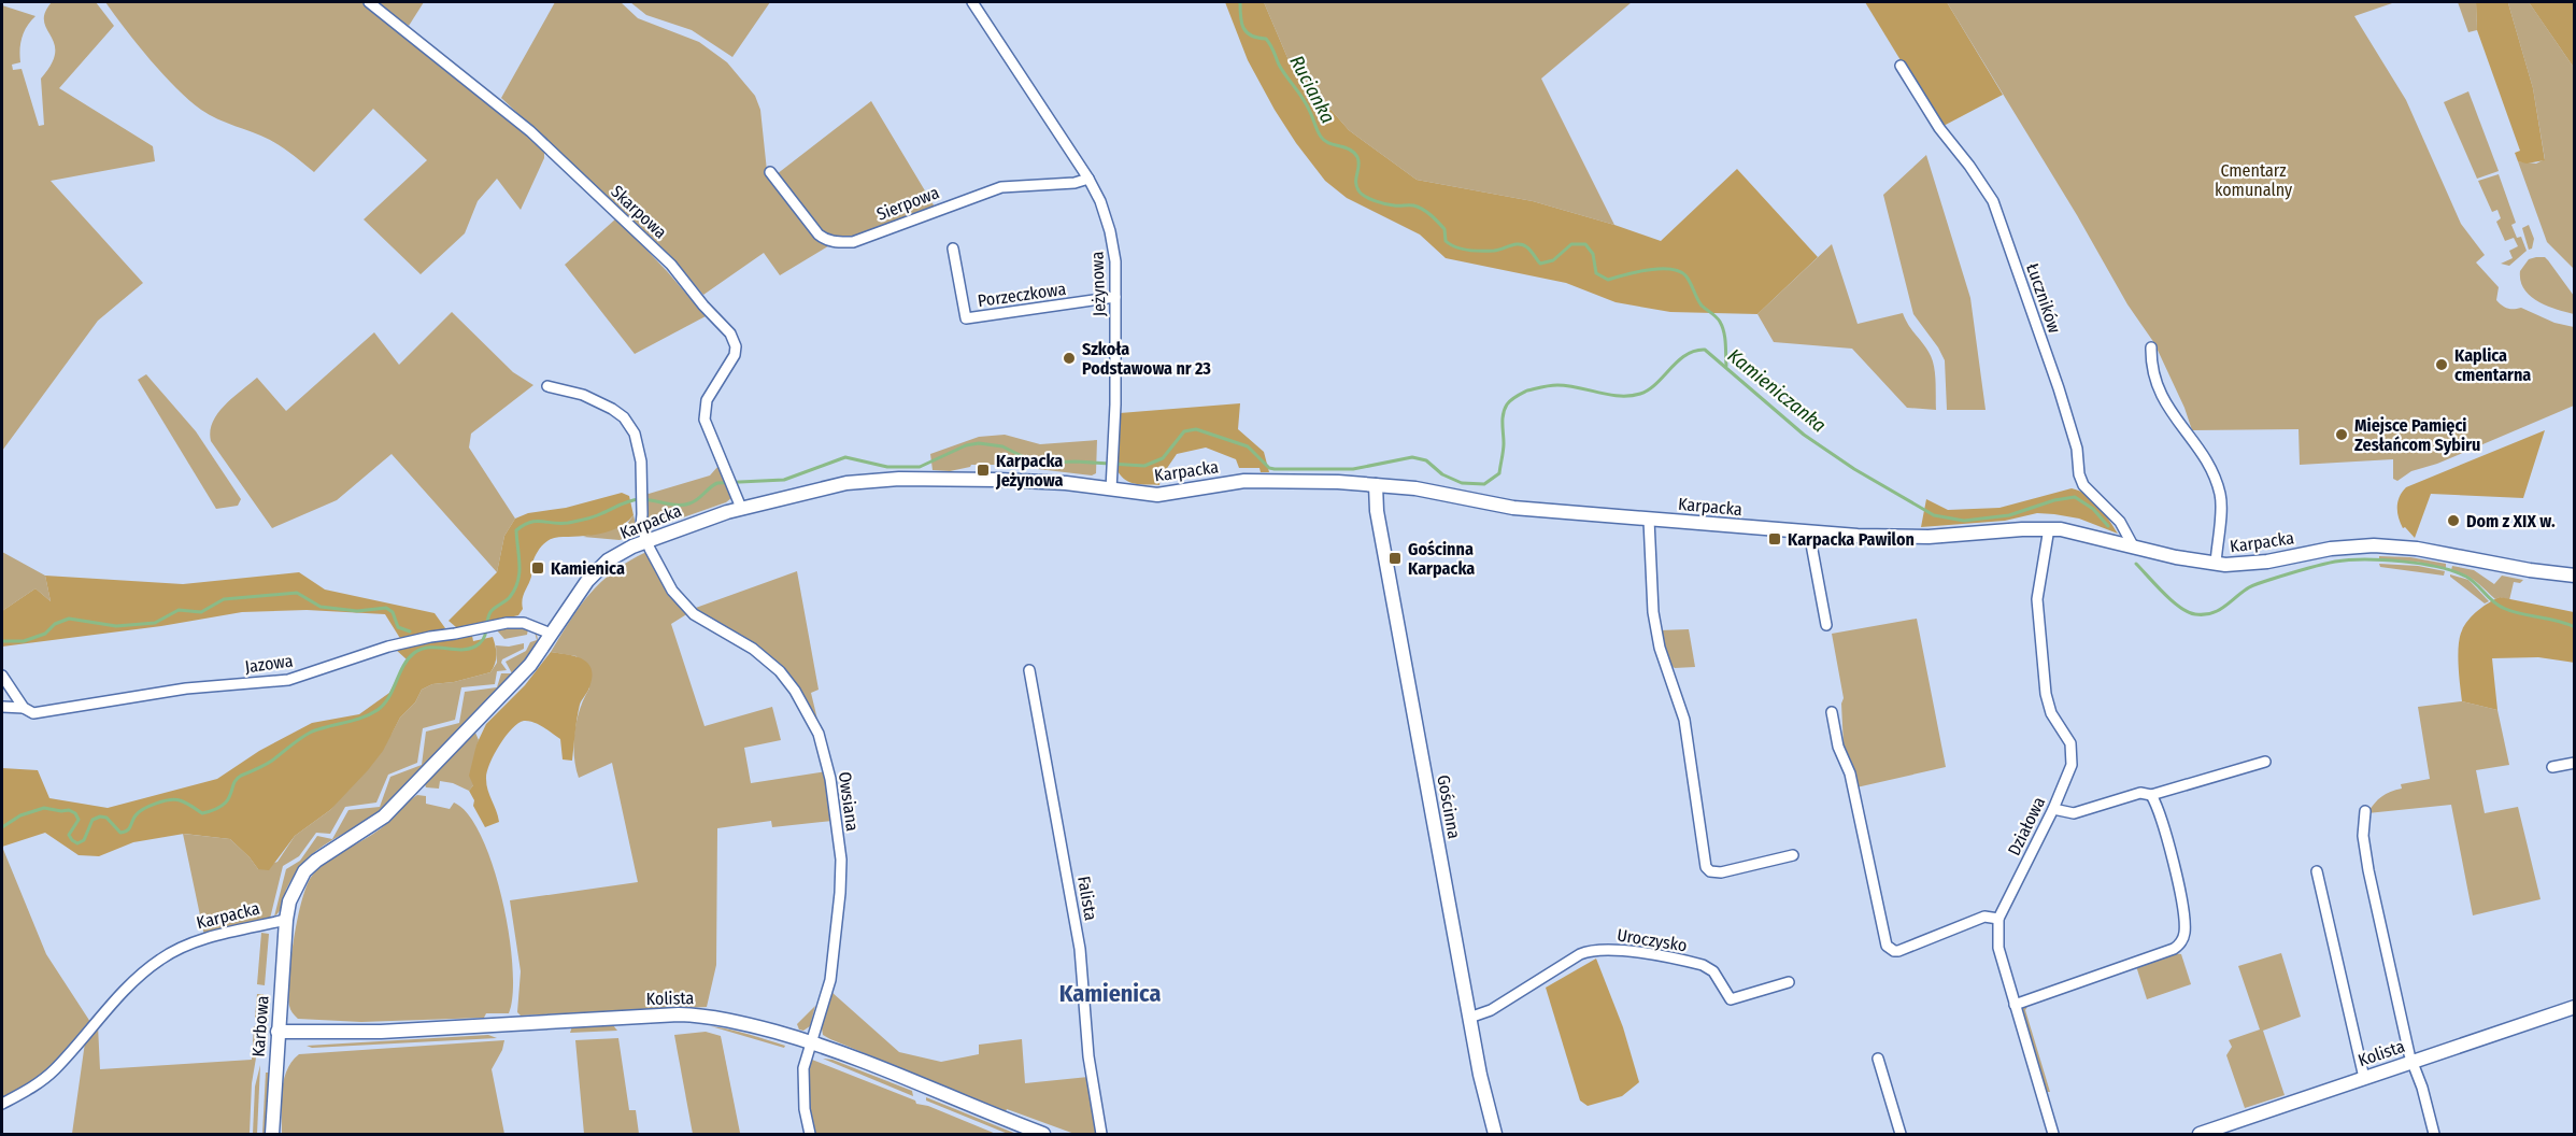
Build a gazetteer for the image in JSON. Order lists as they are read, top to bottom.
{
  "streets": {
    "street": [
      "Sierpowa",
      "Skarpowa",
      "Jeżynowa",
      "Porzeczkowa",
      "Łuczników",
      "Karpacka",
      "Jazowa",
      "Owsiana",
      "Gościnna",
      "Działowa",
      "Falista",
      "Uroczysko",
      "Kolista",
      "Karbowa"
    ]
  },
  "crossings": [
    ["Sierpowa", "Jeżynowa"],
    ["Skarpowa", "Karpacka"],
    ["Jeżynowa", "Porzeczkowa"],
    ["Jeżynowa", "Karpacka"],
    ["Łuczników", "Karpacka"],
    ["Karpacka", "Jazowa"],
    ["Karpacka", "Owsiana"],
    ["Karpacka", "Gościnna"],
    ["Karpacka", "Działowa"],
    ["Karpacka", "Karbowa"],
    ["Owsiana", "Kolista"],
    ["Gościnna", "Uroczysko"],
    ["Kolista", "Karbowa"]
  ],
  "districts": ["Kamienica"],
  "water": ["Rucianka", "Kamieniczanka"],
  "parks": ["Cmentarz komunalny"],
  "places": {
    "other": [
      "Szkoła Podstawowa nr 23",
      "Kaplica cmentarna",
      "Miejsce Pamięci Zesłańcom Sybiru",
      "Dom z XIX w."
    ],
    "transit": [
      "Karpacka Jeżynowa",
      "Karpacka Pawilon",
      "Gościnna Karpacka",
      "Kamienica"
    ]
  }
}
